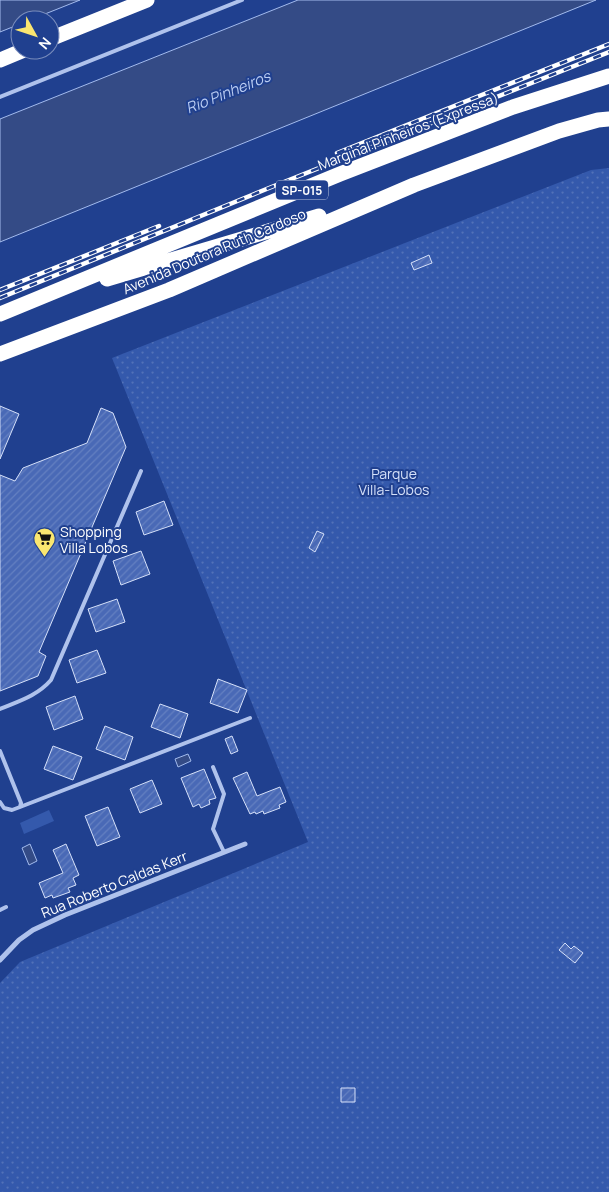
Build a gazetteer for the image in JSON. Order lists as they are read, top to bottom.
{
  "streets": {
    "highway": ["Marginal Pinheiros (Expressa)", "SP-015", "Avenida Doutora Ruth Cardoso"],
    "street": ["Rua Roberto Caldas Kerr"]
  },
  "water": ["Rio Pinheiros"],
  "parks": ["Parque Villa-Lobos"],
  "places": {
    "supermarket": ["Shopping Villa Lobos"]
  },
  "north": "bottom right"
}
